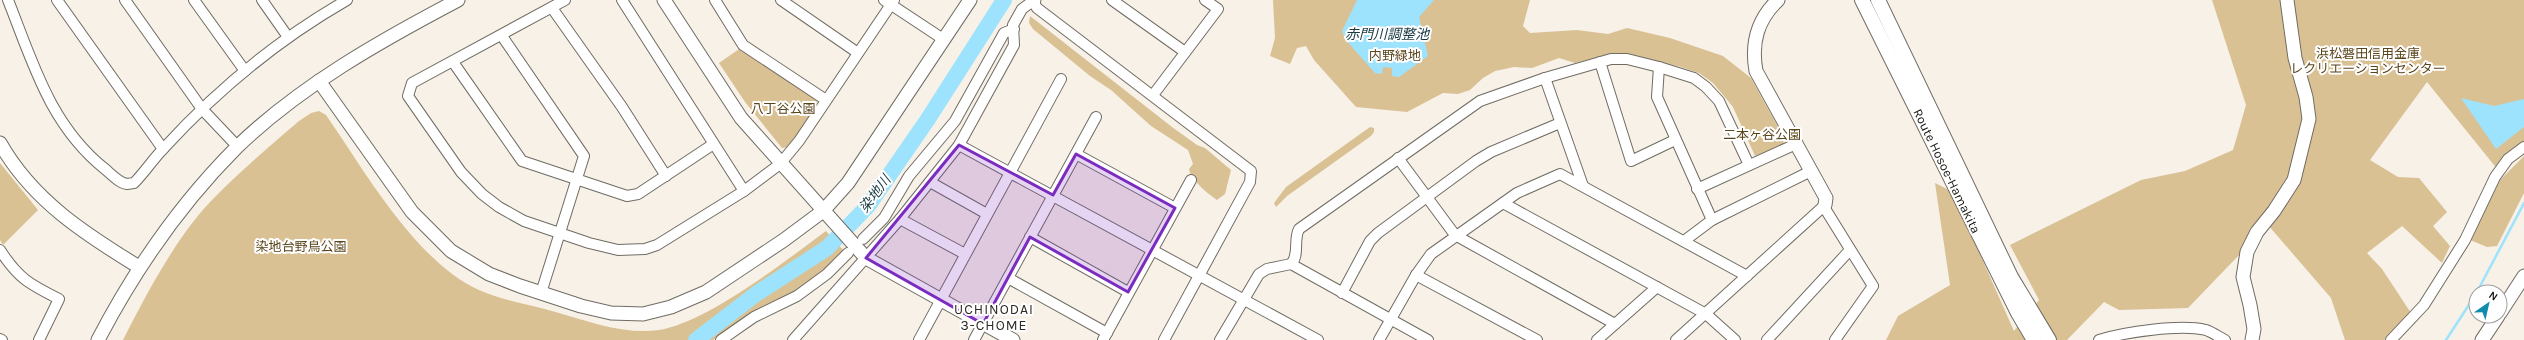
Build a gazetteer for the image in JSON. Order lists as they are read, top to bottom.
{
  "streets": {
    "main road": ["Route Hosoe-Hamakita"]
  },
  "districts": ["UCHINODAI 3-CHOME"],
  "water": ["赤門川調整池", "染地川"],
  "parks": [
    "浜松磐田信用金庫 レクリエーションセンター",
    "内野緑地",
    "八丁谷公園",
    "二本ヶ谷公園",
    "染地台野鳥公園"
  ],
  "north": "top right"
}
